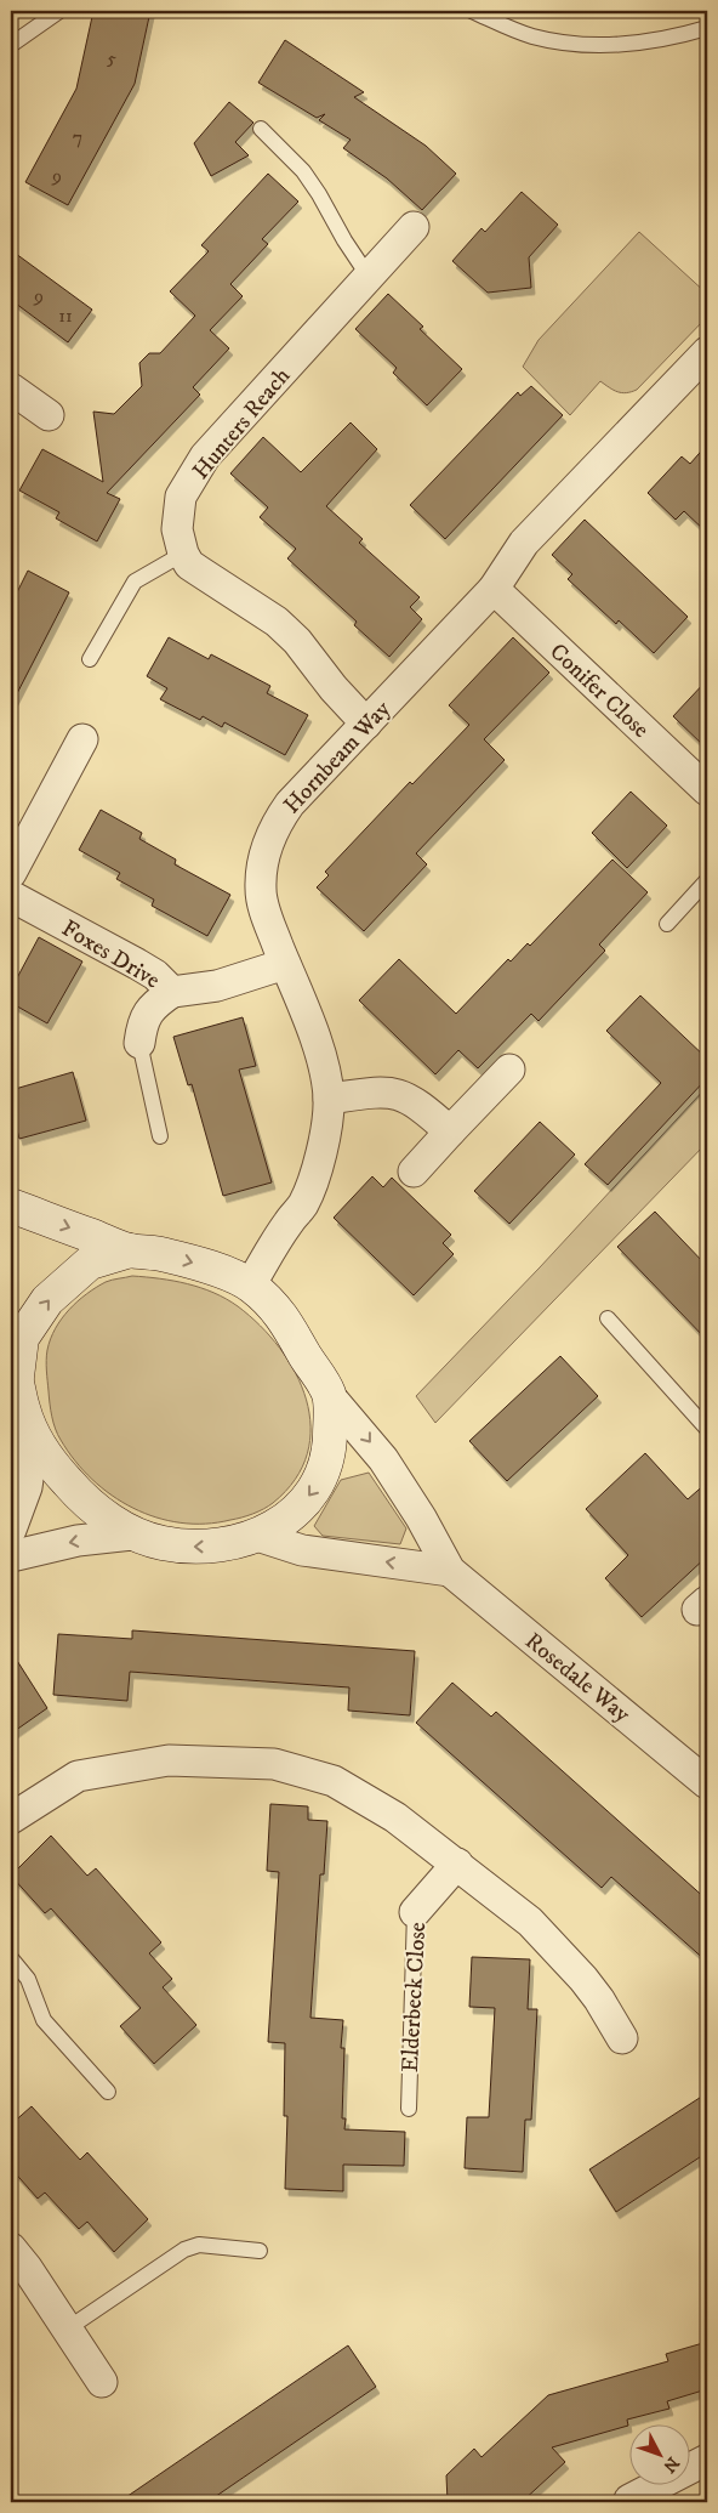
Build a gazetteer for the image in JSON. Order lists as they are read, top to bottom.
{
  "streets": {
    "street": [
      "Hunters Reach",
      "Conifer Close",
      "Hornbeam Way",
      "Foxes Drive",
      "Rosedale Way",
      "Elderbeck Close"
    ]
  },
  "crossings": [
    ["Conifer Close", "Hornbeam Way"],
    ["Hornbeam Way", "Foxes Drive"],
    ["Hornbeam Way", "Rosedale Way"]
  ],
  "house_numbers": [
    "5",
    "7",
    "9",
    "9",
    "11"
  ],
  "north": "bottom right"
}
